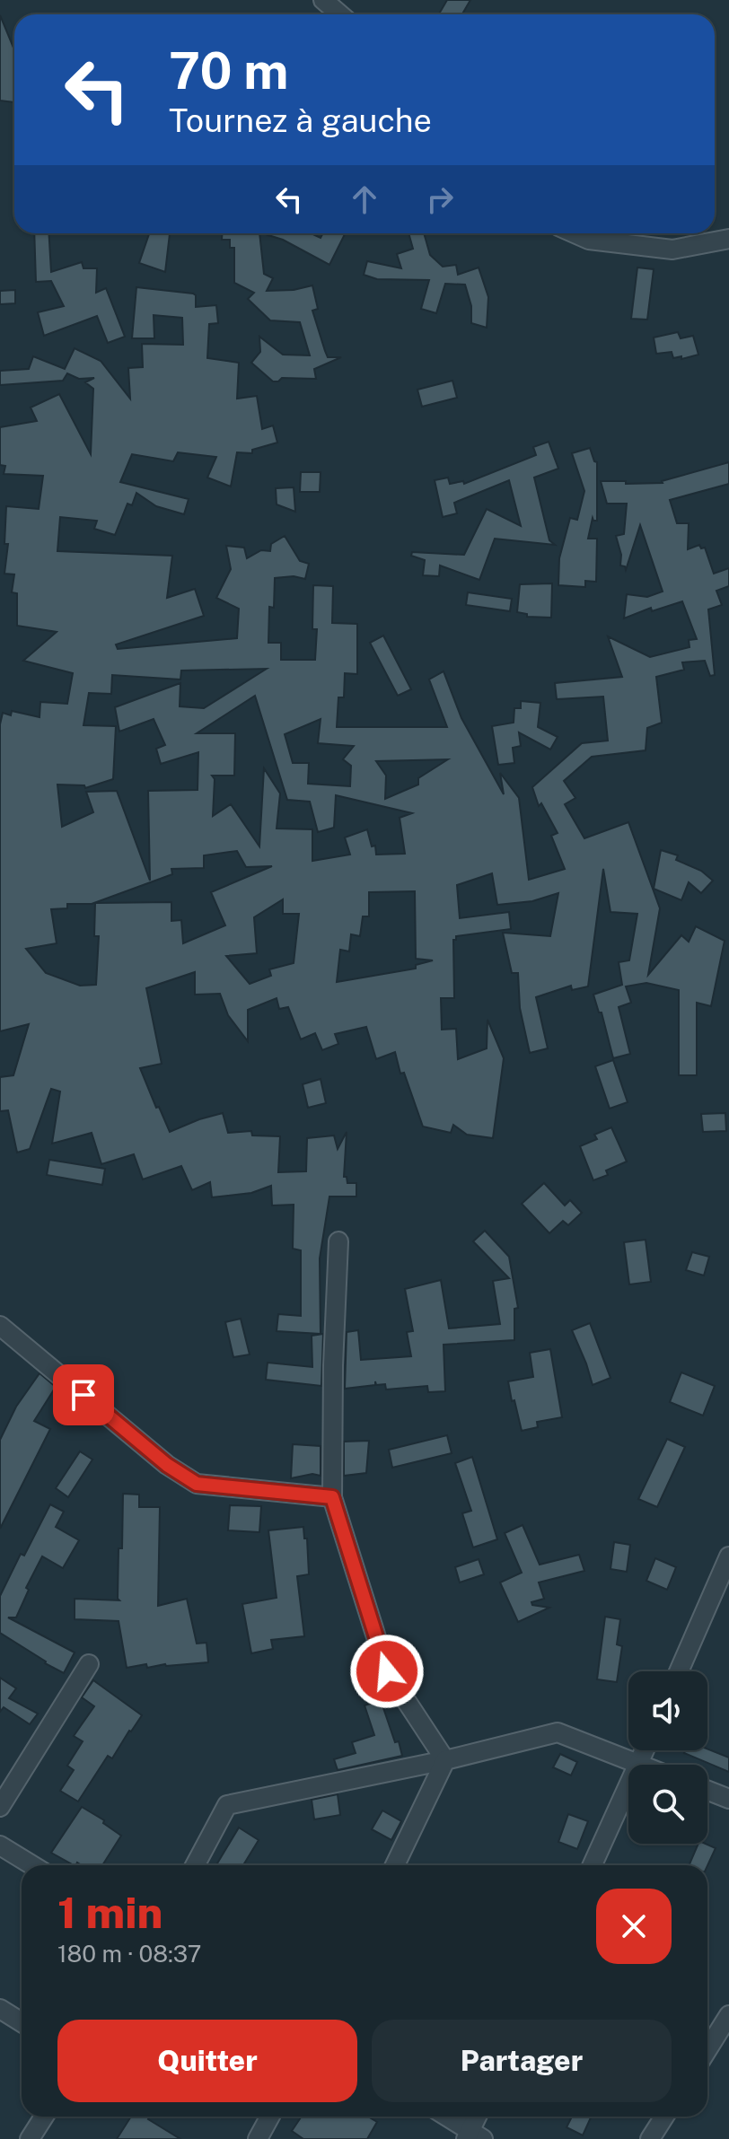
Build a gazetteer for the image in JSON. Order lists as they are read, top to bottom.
{
  "page": {
    "turn": ["70 m", "Tournez à gauche"],
    "heading": ["1 min", "180 m · 08:37"],
    "buttons": ["Quitter", "Partager"]
  }
}
